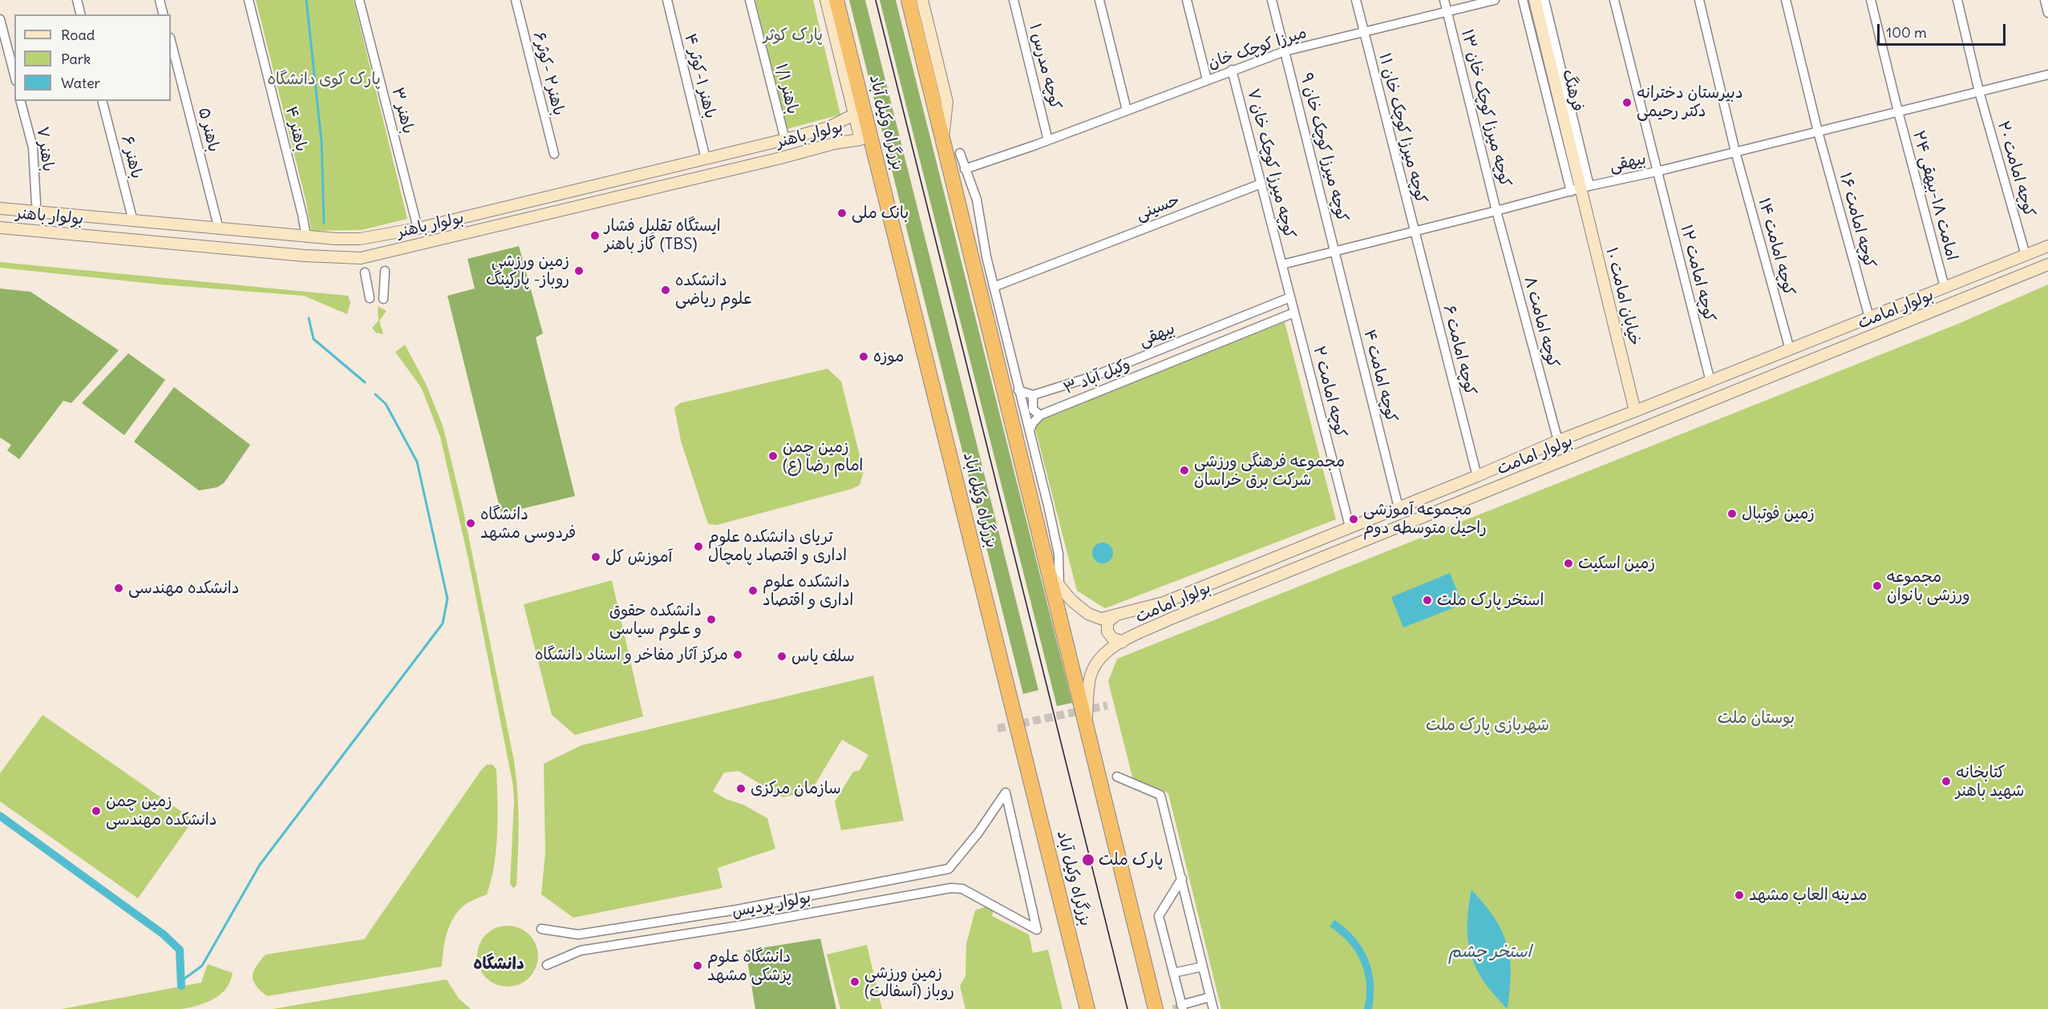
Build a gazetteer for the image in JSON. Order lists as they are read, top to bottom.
{
  "streets": {
    "highway": ["بزرگراه وکیل آباد"],
    "street": [
      "میرزا کوچک خان",
      "کوچه مدرس ۱",
      "باهنر۲ -کوثر۶",
      "باهنر ۱-کوثر ۴",
      "باهنر ۱/۱",
      "فرهنگ",
      "کوچه میرزا کوچک خان ۱۳",
      "باهنر ۳",
      "کوچه میرزا کوچک خان ۱۱",
      "باهنر ۴",
      "باهنر ۵",
      "بولوار باهنر",
      "کوچه میرزا کوچک خان ۹",
      "باهنر ۷",
      "باهنر ۶",
      "بیهقی",
      "کوچه میرزا کوچک خان ۷",
      "کوچه امامت ۲۰",
      "امامت ۱۸-بیهقی ۲۴",
      "حسینی",
      "کوچه امامت ۱۶",
      "کوچه امامت ۱۴",
      "کوچه امامت ۱۲",
      "خیابان امامت ۱۰",
      "بولوار امامت",
      "کوچه امامت ۸",
      "کوچه امامت ۶",
      "کوچه امامت ۴",
      "۳ وکیل آباد",
      "کوچه امامت ۲",
      "بولوار پردیس"
    ]
  },
  "crossings": [
    ["میرزا کوچک خان", "کوچه مدرس ۱"],
    ["میرزا کوچک خان", "کوچه میرزا کوچک خان ۱۳"],
    ["میرزا کوچک خان", "کوچه میرزا کوچک خان ۱۱"],
    ["میرزا کوچک خان", "کوچه میرزا کوچک خان ۹"],
    ["میرزا کوچک خان", "کوچه میرزا کوچک خان ۷"],
    ["باهنر ۱-کوثر ۴", "بولوار باهنر"],
    ["باهنر ۱/۱", "بولوار باهنر"],
    ["فرهنگ", "بیهقی"],
    ["فرهنگ", "خیابان امامت ۱۰"],
    ["کوچه میرزا کوچک خان ۱۳", "بیهقی"],
    ["کوچه میرزا کوچک خان ۱۳", "کوچه امامت ۸"],
    ["باهنر ۳", "بولوار باهنر"],
    ["کوچه میرزا کوچک خان ۱۱", "بیهقی"],
    ["کوچه میرزا کوچک خان ۱۱", "کوچه امامت ۶"],
    ["باهنر ۴", "بولوار باهنر"],
    ["باهنر ۵", "بولوار باهنر"],
    ["بولوار باهنر", "باهنر ۶"],
    ["کوچه میرزا کوچک خان ۹", "بیهقی"],
    ["کوچه میرزا کوچک خان ۹", "کوچه امامت ۴"],
    ["بیهقی", "کوچه میرزا کوچک خان ۷"],
    ["بیهقی", "کوچه امامت ۲۰"],
    ["بیهقی", "امامت ۱۸-بیهقی ۲۴"],
    ["بیهقی", "کوچه امامت ۱۶"],
    ["بیهقی", "کوچه امامت ۱۴"],
    ["بیهقی", "کوچه امامت ۱۲"],
    ["بیهقی", "خیابان امامت ۱۰"],
    ["بیهقی", "کوچه امامت ۸"],
    ["بیهقی", "کوچه امامت ۶"],
    ["بیهقی", "کوچه امامت ۴"],
    ["بیهقی", "۳ وکیل آباد"],
    ["بیهقی", "کوچه امامت ۲"],
    ["کوچه میرزا کوچک خان ۷", "حسینی"],
    ["کوچه میرزا کوچک خان ۷", "کوچه امامت ۲"],
    ["کوچه امامت ۲۰", "بولوار امامت"],
    ["امامت ۱۸-بیهقی ۲۴", "بولوار امامت"],
    ["کوچه امامت ۱۶", "بولوار امامت"],
    ["کوچه امامت ۱۴", "بولوار امامت"],
    ["کوچه امامت ۱۲", "بولوار امامت"],
    ["خیابان امامت ۱۰", "بولوار امامت"],
    ["بولوار امامت", "کوچه امامت ۸"],
    ["بولوار امامت", "کوچه امامت ۶"],
    ["بولوار امامت", "کوچه امامت ۴"],
    ["بولوار امامت", "کوچه امامت ۲"]
  ],
  "districts": ["دانشگاه"],
  "water": ["استخر چشم"],
  "parks": [
    "پارک کوثر",
    "پارک کوی دانشگاه",
    "بوستان ملت",
    "شهربازی پارک ملت"
  ],
  "places": [
    "دبیرستان دخترانه دکتر رحیمی",
    "بانک ملی",
    "ایستگاه تقلیل فشار گاز باهنر (TBS)",
    "زمین ورزشی روباز- پارکینگ",
    "دانشکده علوم ریاضی",
    "موزه",
    "زمین چمن امام رضا (ع)",
    "مجموعه فرهنگی ورزشی شرکت برق خراسان",
    "زمین فوتبال",
    "مجموعه آموزشی راحیل متوسطه دوم",
    "دانشگاه فردوسی مشهد",
    "تریای دانشکده علوم اداری و اقتصاد پامچال",
    "آموزش کل",
    "زمین اسکیت",
    "مجموعه ورزشی بانوان",
    "دانشکده مهندسی",
    "دانشکده علوم اداری و اقتصاد",
    "استخر پارک ملت",
    "دانشکده حقوق و علوم سیاسی",
    "مرکز آثار مفاخر و اسناد دانشگاه",
    "سلف یاس",
    "کتابخانه شهید باهنر",
    "سازمان مرکزی",
    "زمین چمن دانشکده مهندسی",
    "پارک ملت",
    "مدينه العاب مشهد",
    "دانشگاه علوم پزشکی مشهد",
    "زمین ورزشی روباز (آسفالت)"
  ],
  "legend": ["Road", "Park", "Water"],
  "scale_bar": "100 m"
}
